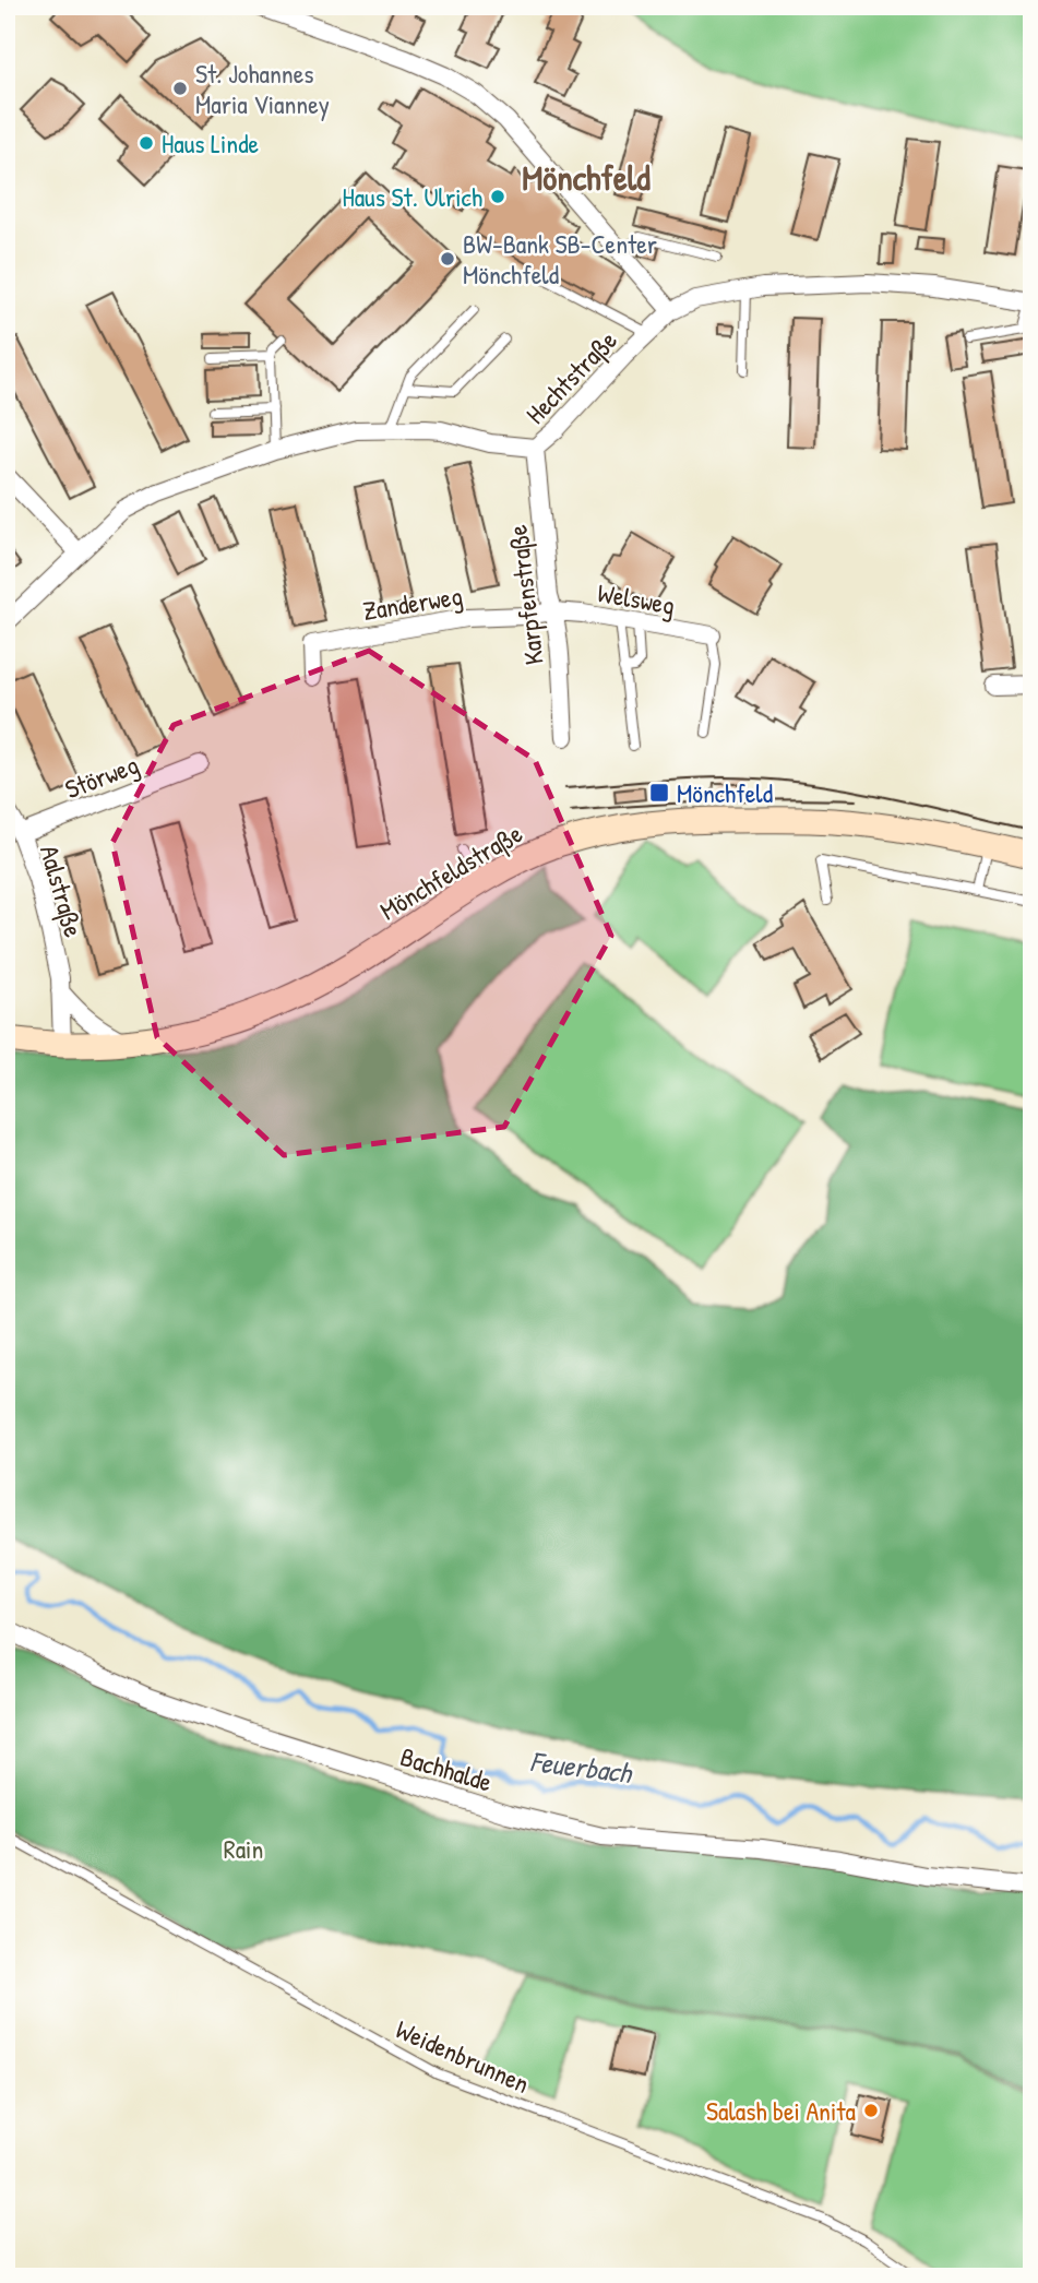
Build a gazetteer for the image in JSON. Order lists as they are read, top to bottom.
{
  "streets": {
    "main road": ["Mönchfeldstraße"],
    "street": [
      "Hechtstraße",
      "Karpfenstraße",
      "Welsweg",
      "Zanderweg",
      "Störweg",
      "Aalstraße",
      "Bachhalde"
    ],
    "lane": ["Weidenbrunnen"]
  },
  "crossings": [
    ["Hechtstraße", "Karpfenstraße"],
    ["Karpfenstraße", "Welsweg"],
    ["Karpfenstraße", "Zanderweg"],
    ["Welsweg", "Zanderweg"],
    ["Störweg", "Aalstraße"],
    ["Mönchfeldstraße", "Aalstraße"]
  ],
  "districts": ["Mönchfeld"],
  "water": ["Feuerbach"],
  "parks": ["Rain"],
  "places": {
    "other": [
      "St. Johannes Maria Vianney",
      "Haus Linde",
      "Haus St. Ulrich",
      "BW-Bank SB-Center Mönchfeld",
      "Salash bei Anita"
    ],
    "transit": ["Mönchfeld"]
  }
}
